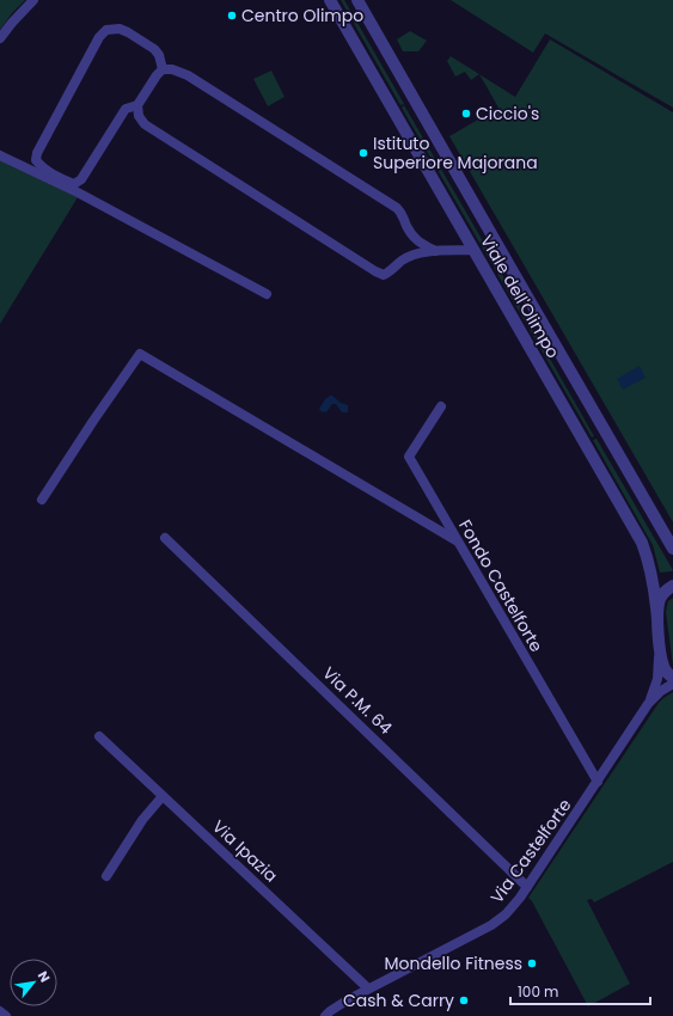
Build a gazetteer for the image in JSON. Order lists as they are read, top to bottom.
{
  "streets": {
    "street": [
      "Viale dell'Olimpo",
      "Fondo Castelforte",
      "Via P.M. 64",
      "Via Ipazia",
      "Via Castelforte"
    ]
  },
  "crossings": [
    ["Viale dell'Olimpo", "Via Castelforte"],
    ["Fondo Castelforte", "Via Castelforte"],
    ["Via P.M. 64", "Via Castelforte"],
    ["Via Ipazia", "Via Castelforte"]
  ],
  "places": [
    "Centro Olimpo",
    "Ciccio's",
    "Istituto Superiore Majorana",
    "Mondello Fitness",
    "Cash & Carry"
  ],
  "scale_bar": "100 m",
  "north": "top right"
}
